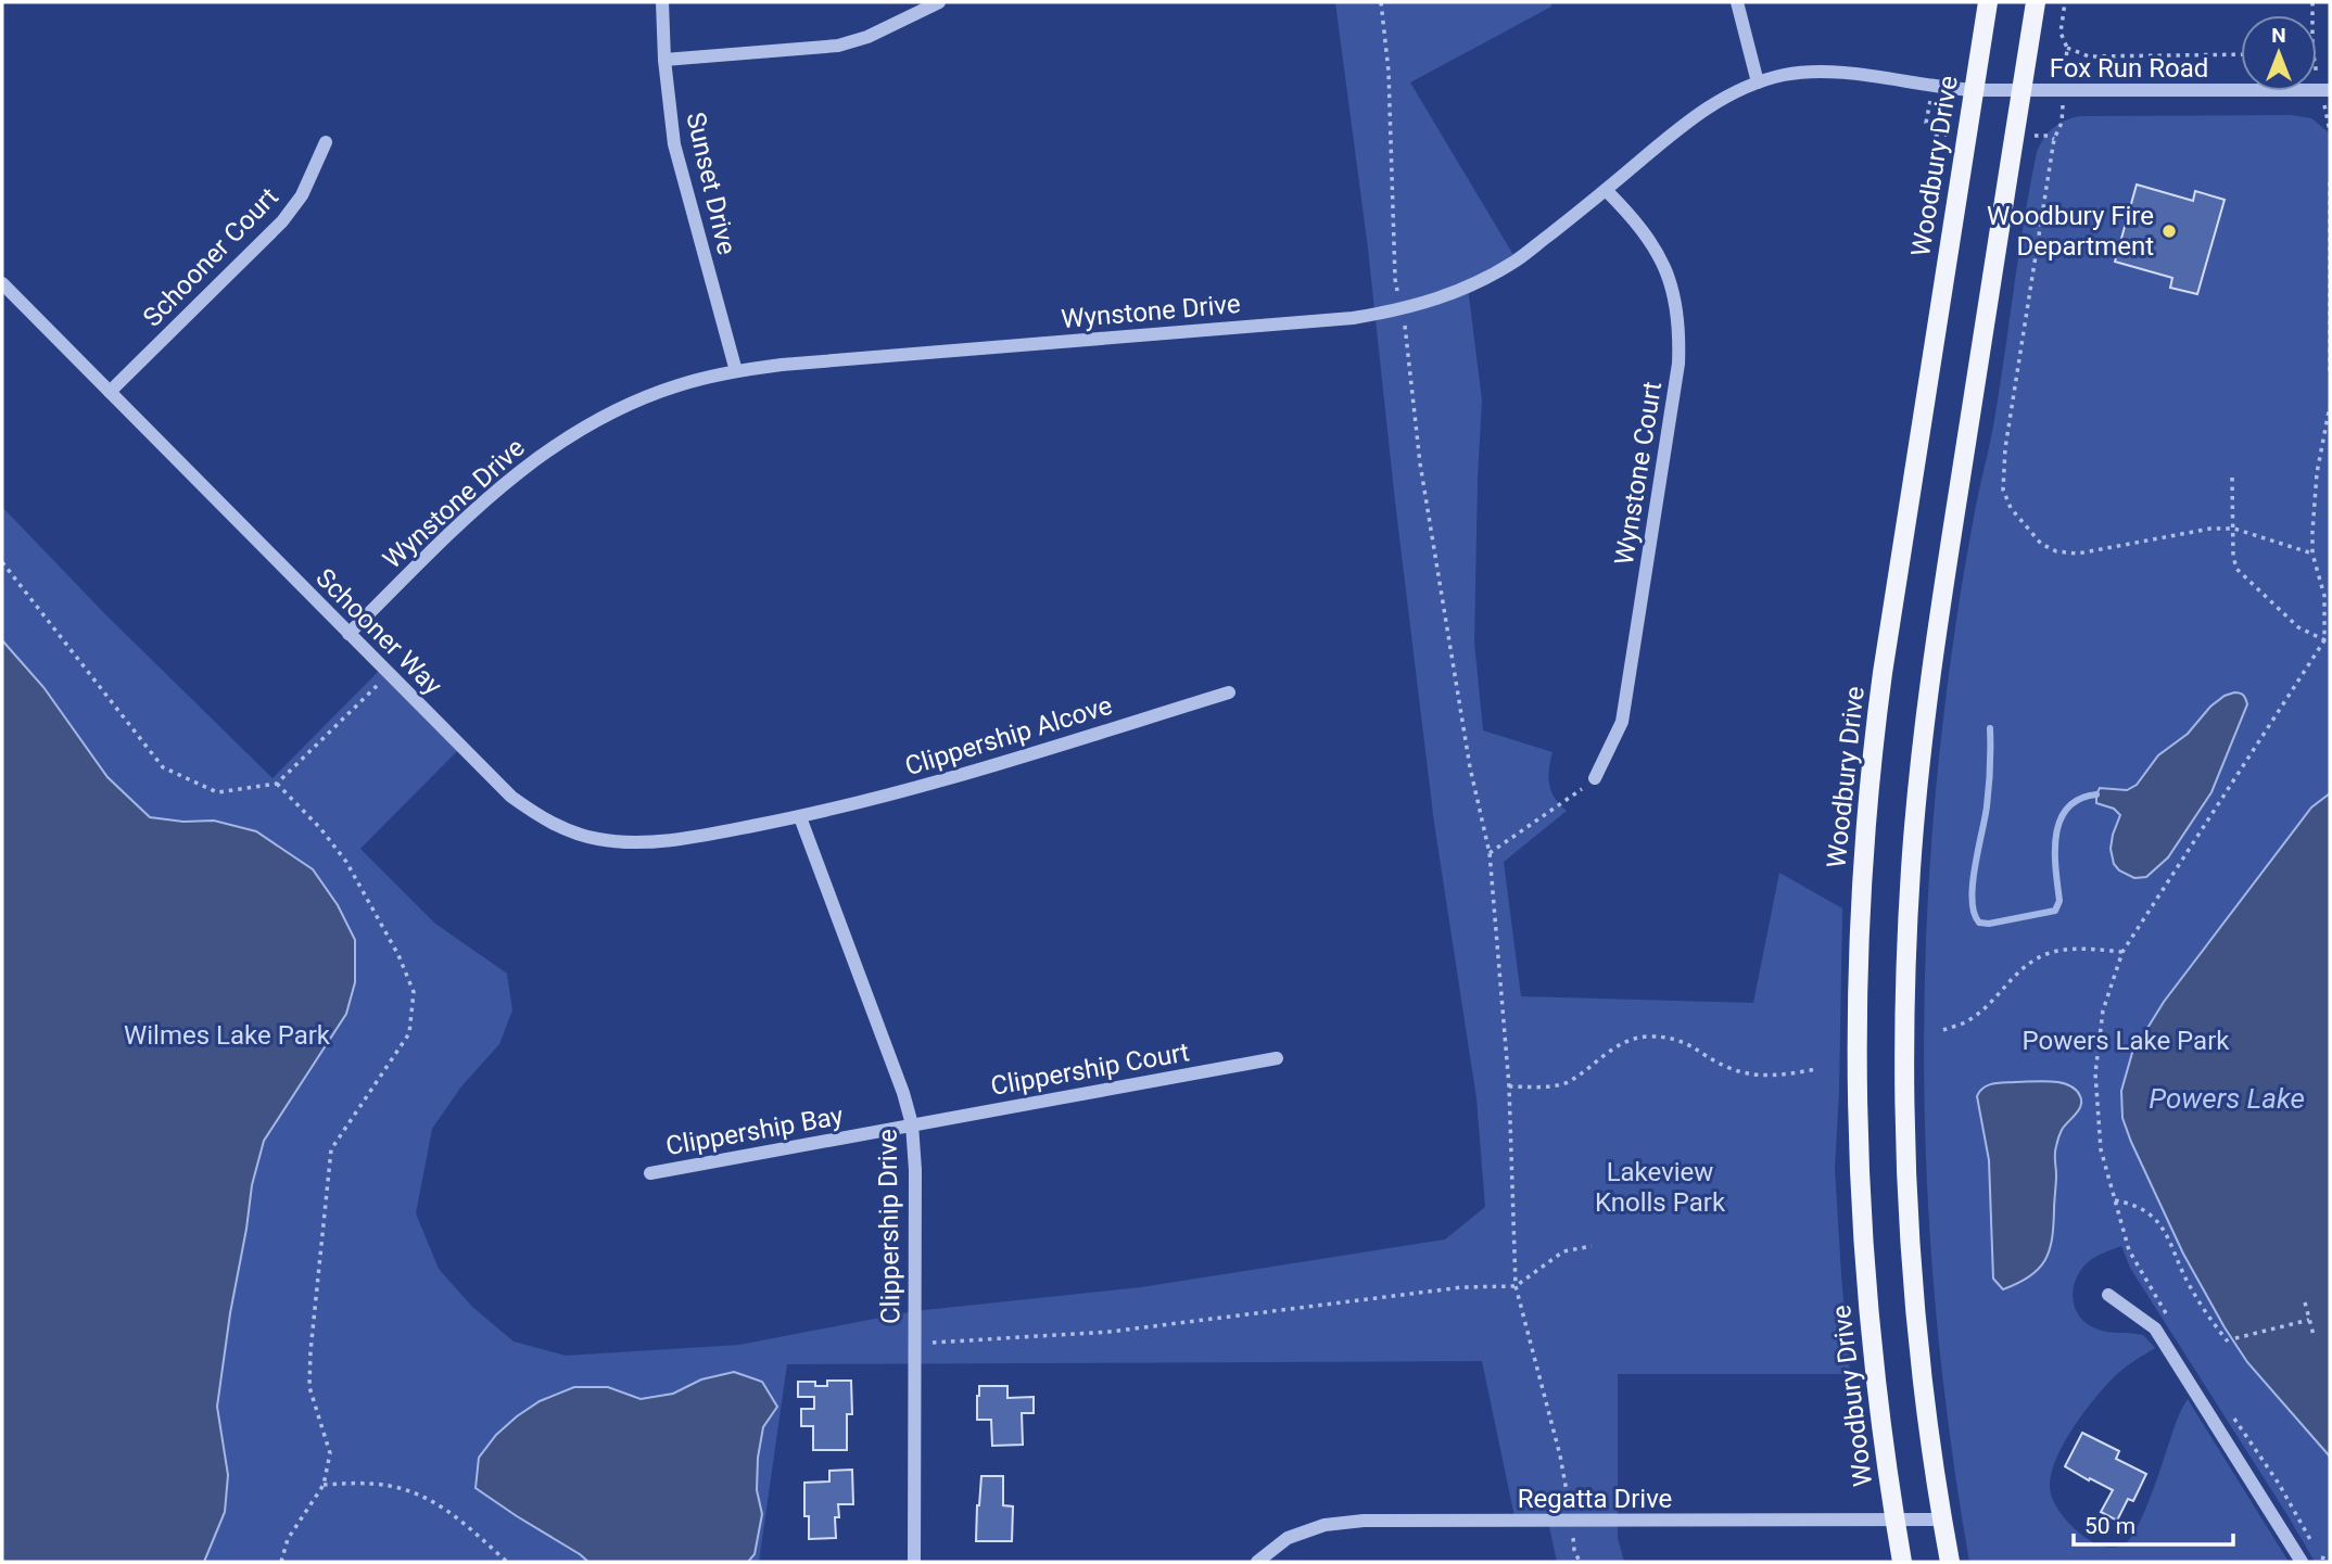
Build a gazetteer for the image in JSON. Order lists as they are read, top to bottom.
{
  "streets": {
    "main road": ["Woodbury Drive"],
    "street": [
      "Fox Run Road",
      "Sunset Drive",
      "Schooner Court",
      "Wynstone Drive",
      "Wynstone Court",
      "Schooner Way",
      "Clippership Alcove",
      "Clippership Court",
      "Clippership Bay",
      "Clippership Drive",
      "Regatta Drive"
    ]
  },
  "crossings": [
    ["Fox Run Road", "Woodbury Drive"],
    ["Fox Run Road", "Wynstone Drive"],
    ["Woodbury Drive", "Wynstone Drive"],
    ["Woodbury Drive", "Regatta Drive"],
    ["Sunset Drive", "Wynstone Drive"],
    ["Schooner Court", "Schooner Way"],
    ["Wynstone Drive", "Wynstone Court"],
    ["Wynstone Drive", "Schooner Way"],
    ["Schooner Way", "Clippership Alcove"],
    ["Schooner Way", "Clippership Drive"],
    ["Clippership Alcove", "Clippership Drive"],
    ["Clippership Court", "Clippership Bay"],
    ["Clippership Court", "Clippership Drive"],
    ["Clippership Bay", "Clippership Drive"]
  ],
  "water": ["Powers Lake"],
  "parks": ["Wilmes Lake Park", "Powers Lake Park", "Lakeview Knolls Park"],
  "places": ["Woodbury Fire Department"],
  "scale_bar": "50 m",
  "north": "top"
}
